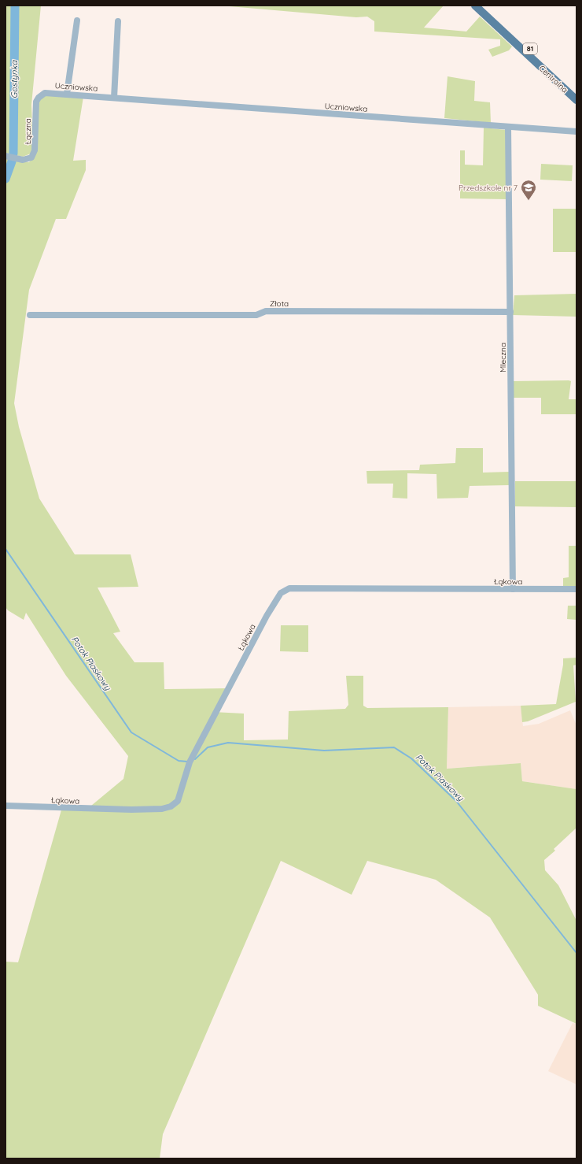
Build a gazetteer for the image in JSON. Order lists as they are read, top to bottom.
{
  "streets": {
    "main road": ["81", "Centralna"],
    "street": [
      "Uczniowska",
      "Łączna",
      "Złota",
      "Mleczna",
      "Łąkowa"
    ]
  },
  "crossings": [
    ["Uczniowska", "Łączna"],
    ["Uczniowska", "Mleczna"],
    ["Złota", "Mleczna"],
    ["Mleczna", "Łąkowa"]
  ],
  "water": ["Gostynka", "Potok Piaskowy"],
  "places": {
    "school or university": ["Przedszkole nr 7"]
  }
}
